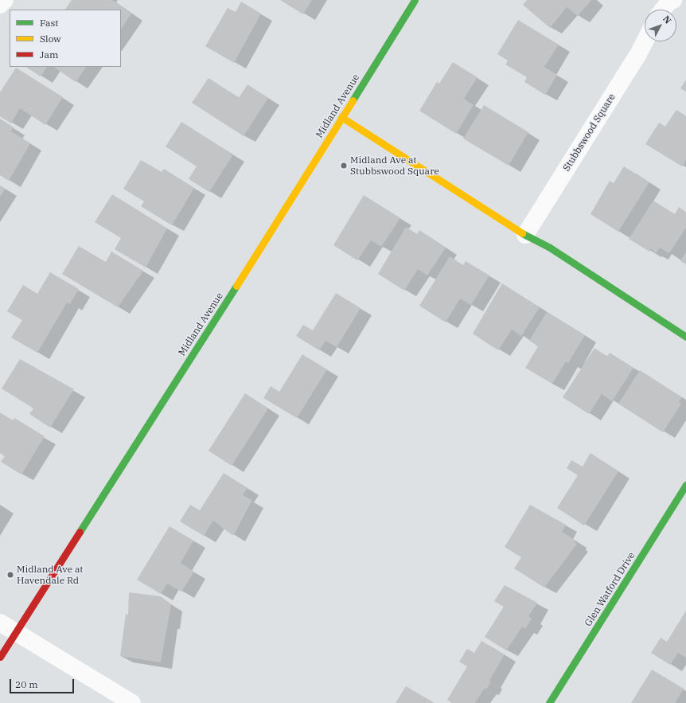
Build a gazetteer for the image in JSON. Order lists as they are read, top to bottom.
{
  "streets": {
    "main road": ["Midland Avenue", "Glen Watford Drive"],
    "street": ["Stubbswood Square"]
  },
  "places": ["Midland Ave at Stubbswood Square", "Midland Ave at Havendale Rd"],
  "legend": ["Fast", "Slow", "Jam"],
  "scale_bar": "20 m",
  "north": "top right"
}
